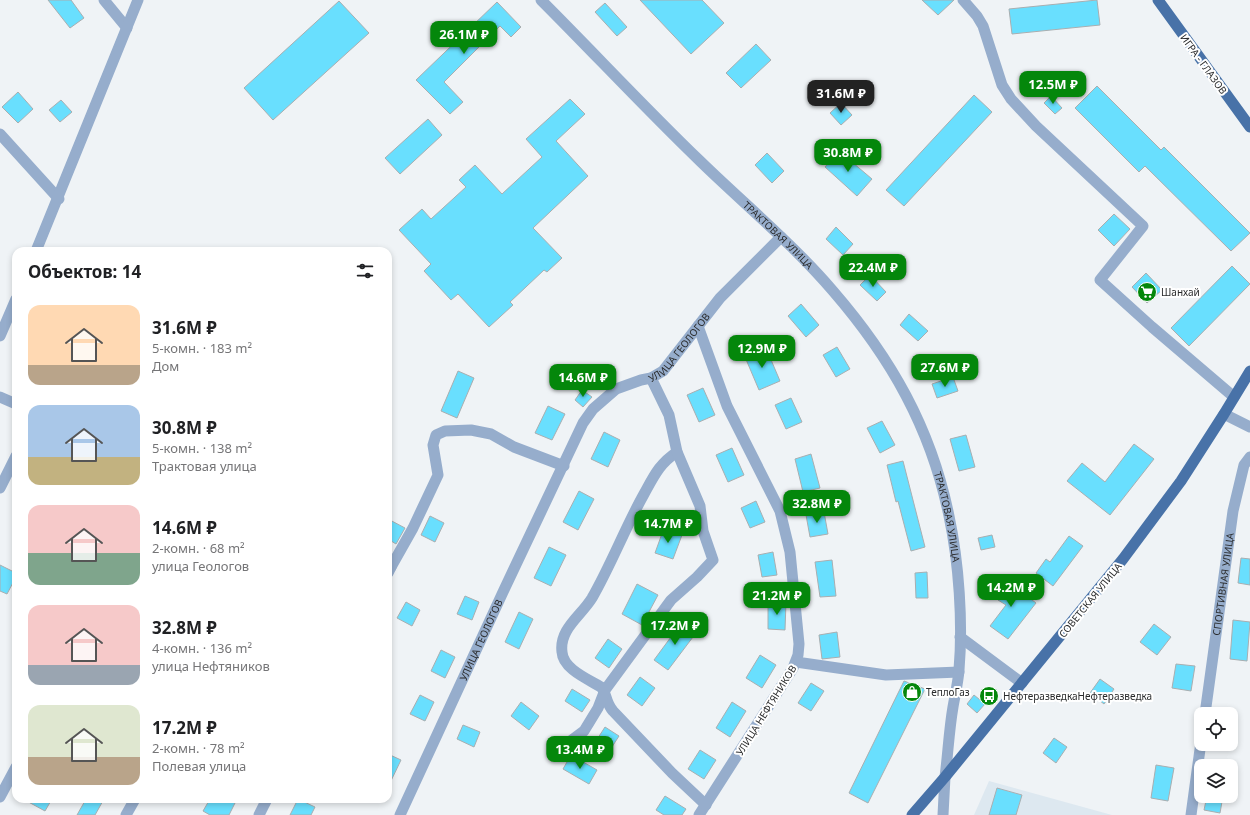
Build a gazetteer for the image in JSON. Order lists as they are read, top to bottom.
{
  "streets": {
    "main road": ["ИГРА - ГЛАЗОВ", "СОВЕТСКАЯ УЛИЦА"],
    "street": [
      "ТРАКТОВАЯ УЛИЦА",
      "УЛИЦА ГЕОЛОГОВ",
      "СПОРТИВНАЯ УЛИЦА",
      "УЛИЦА НЕФТЯНИКОВ"
    ]
  },
  "crossings": [
    ["ТРАКТОВАЯ УЛИЦА", "УЛИЦА ГЕОЛОГОВ"],
    ["ТРАКТОВАЯ УЛИЦА", "СОВЕТСКАЯ УЛИЦА"],
    ["УЛИЦА ГЕОЛОГОВ", "УЛИЦА НЕФТЯНИКОВ"]
  ],
  "places": {
    "supermarket": ["Шанхай"],
    "shop": ["ТеплоГаз"],
    "bus stop": ["НефтеразведкаНефтеразведка"]
  },
  "page": {
    "price": [
      "26.1M ₽",
      "12.5M ₽",
      "31.6M ₽",
      "30.8M ₽",
      "22.4M ₽",
      "12.9M ₽",
      "27.6M ₽",
      "14.6M ₽",
      "32.8M ₽",
      "14.7M ₽",
      "14.2M ₽",
      "21.2M ₽",
      "17.2M ₽",
      "13.4M ₽"
    ],
    "heading": "Объектов: 14",
    "list": [
      {
        "name": "31.6M ₽",
        "note": "5-комн. · 183 m² · Дом"
      },
      {
        "name": "30.8M ₽",
        "note": "5-комн. · 138 m² · Трактовая улица"
      },
      {
        "name": "14.6M ₽",
        "note": "2-комн. · 68 m² · улица Геологов"
      },
      {
        "name": "32.8M ₽",
        "note": "4-комн. · 136 m² · улица Нефтяников"
      },
      {
        "name": "17.2M ₽",
        "note": "2-комн. · 78 m² · Полевая улица"
      }
    ]
  }
}
